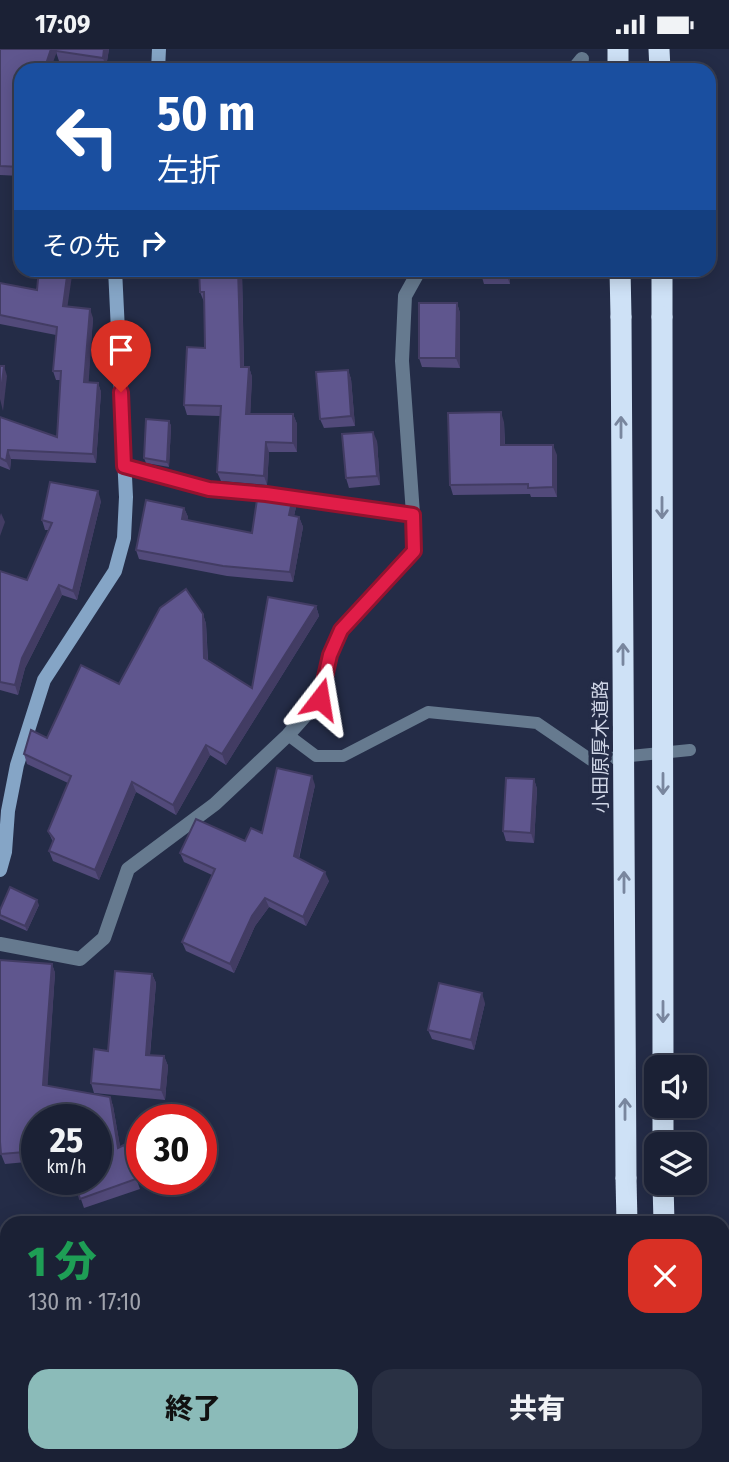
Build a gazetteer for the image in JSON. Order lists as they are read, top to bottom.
{
  "streets": {
    "highway": ["小田原厚木道路"]
  },
  "page": {
    "status": "17:09",
    "turn": ["50 m", "左折"],
    "then": "その先",
    "speed": "25 km/h",
    "limit": "30",
    "heading": ["1 分", "130 m · 17:10"],
    "buttons": ["終了", "共有"]
  }
}
